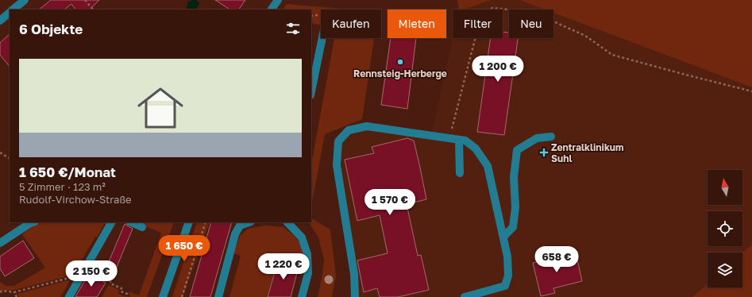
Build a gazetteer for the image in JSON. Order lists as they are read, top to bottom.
{
  "places": {
    "other": ["Rennsteig-Herberge"],
    "health": ["Zentralklinikum Suhl"]
  },
  "north": "top",
  "page": {
    "chip": [
      "Kaufen",
      "Mieten",
      "Filter",
      "Neu"
    ],
    "heading": "6 Objekte",
    "list": [
      {
        "name": "1 650 €/Monat",
        "note": "5 Zimmer · 123 m² · Rudolf-Virchow-Straße"
      }
    ],
    "price": [
      "1 200 €",
      "1 570 €",
      "1 650 €",
      "658 €",
      "1 220 €",
      "2 150 €"
    ]
  }
}
